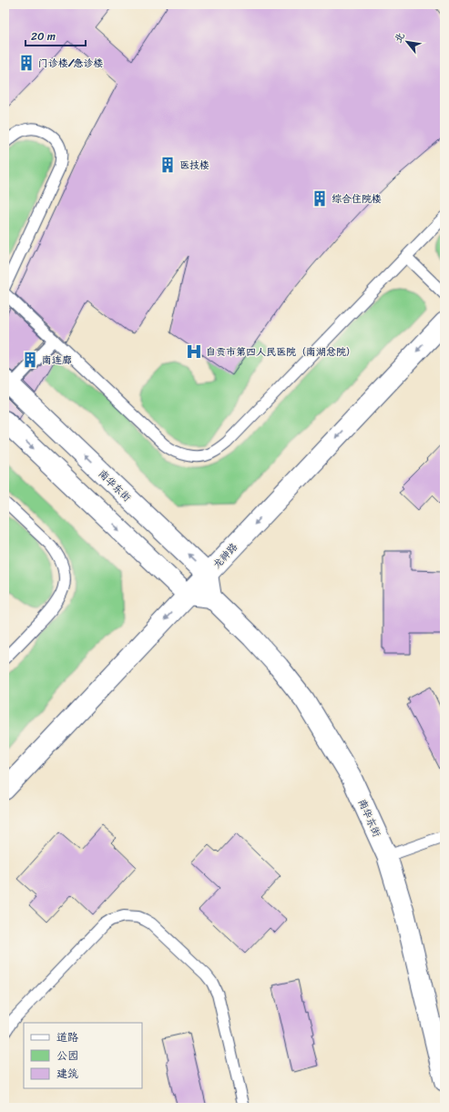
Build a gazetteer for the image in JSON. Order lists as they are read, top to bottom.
{
  "streets": {
    "street": ["南华东街", "龙神路"]
  },
  "crossings": [
    ["南华东街", "龙神路"]
  ],
  "one_way": ["龙神路"],
  "places": {
    "building": [
      "门诊楼/急诊楼",
      "医技楼",
      "综合住院楼",
      "南连廊"
    ],
    "hospital": ["自贡市第四人民医院（南湖总院）"]
  },
  "legend": ["道路", "公园", "建筑"],
  "scale_bar": "20 m",
  "north": "top left"
}
